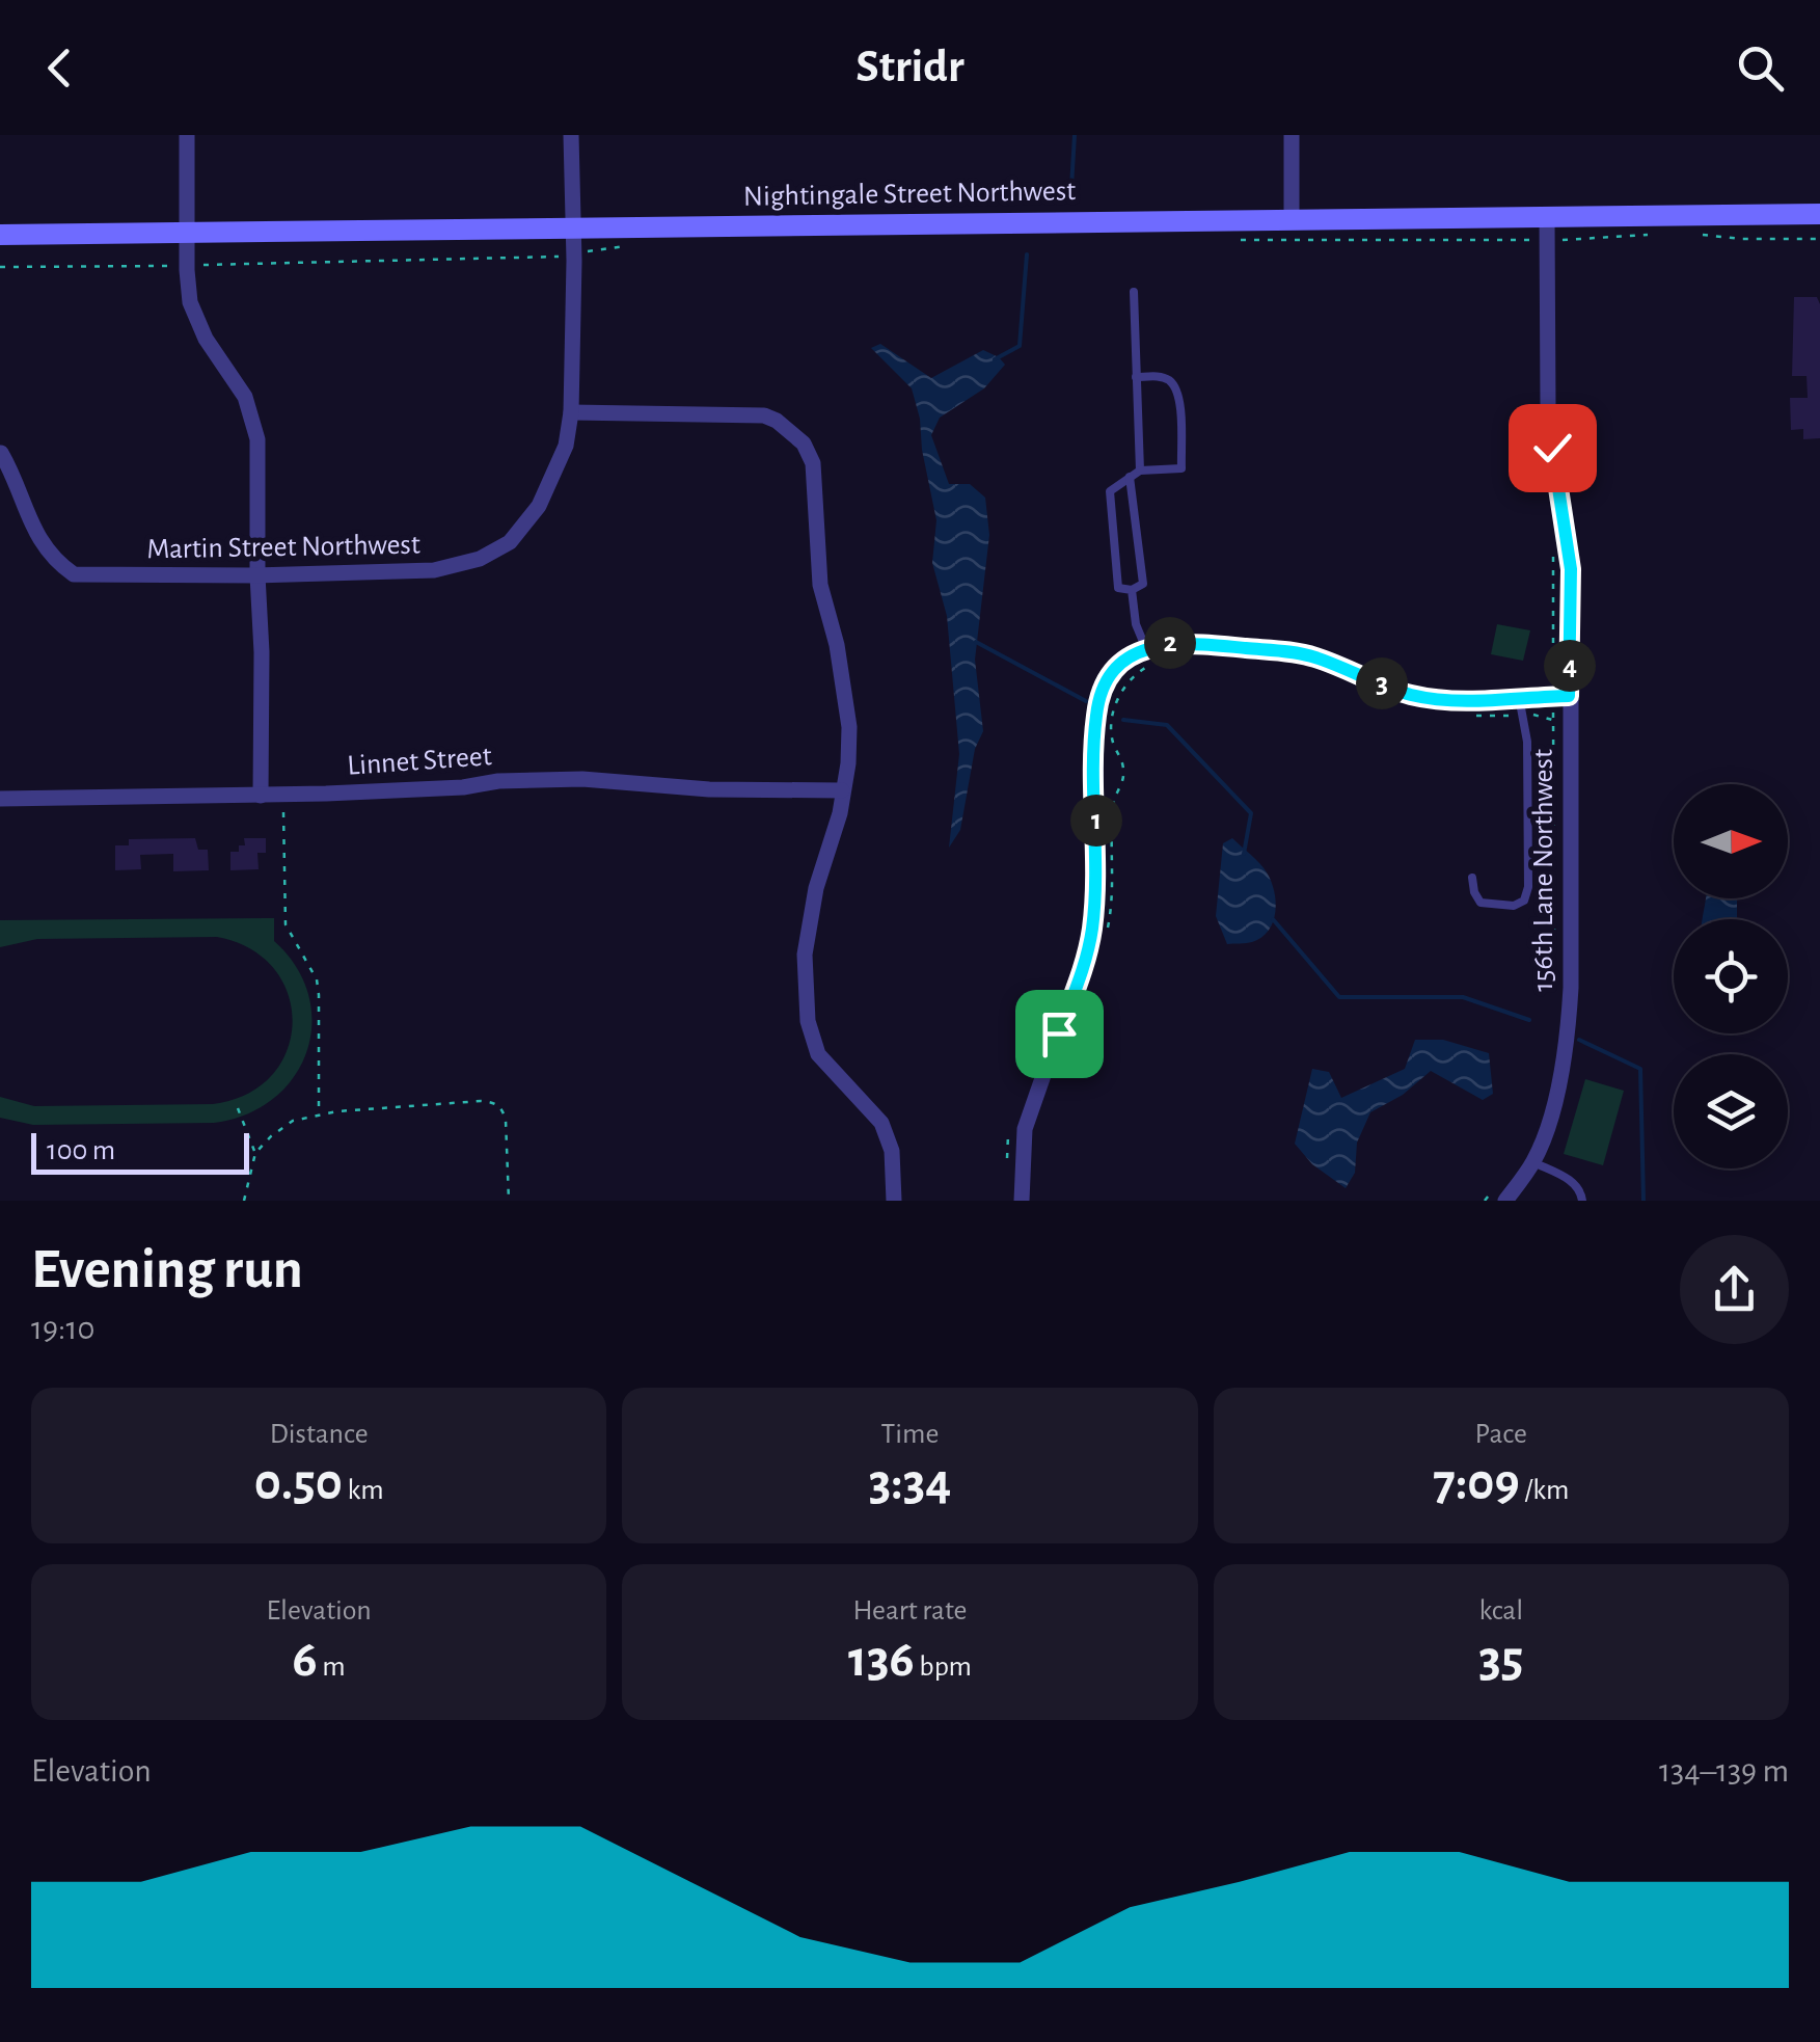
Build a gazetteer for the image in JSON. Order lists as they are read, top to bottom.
{
  "streets": {
    "street": [
      "Nightingale Street Northwest",
      "Martin Street Northwest",
      "Linnet Street",
      "156th Lane Northwest"
    ]
  },
  "crossings": [
    ["Nightingale Street Northwest", "Martin Street Northwest"],
    ["Nightingale Street Northwest", "156th Lane Northwest"]
  ],
  "scale_bar": "100 m",
  "north": "right",
  "page": {
    "header": "Stridr",
    "pins": [
      "2",
      "4",
      "3",
      "1"
    ],
    "scale": "100 m",
    "heading": ["Evening run", "19:10"],
    "stats": [
      ["Distance", "0.50 km"],
      ["Time", "3:34"],
      ["Pace", "7:09 /km"],
      ["Elevation", "6 m"],
      ["Heart rate", "136 bpm"],
      ["kcal", "35"]
    ],
    "chart": ["Elevation", "134–139 m"]
  }
}
